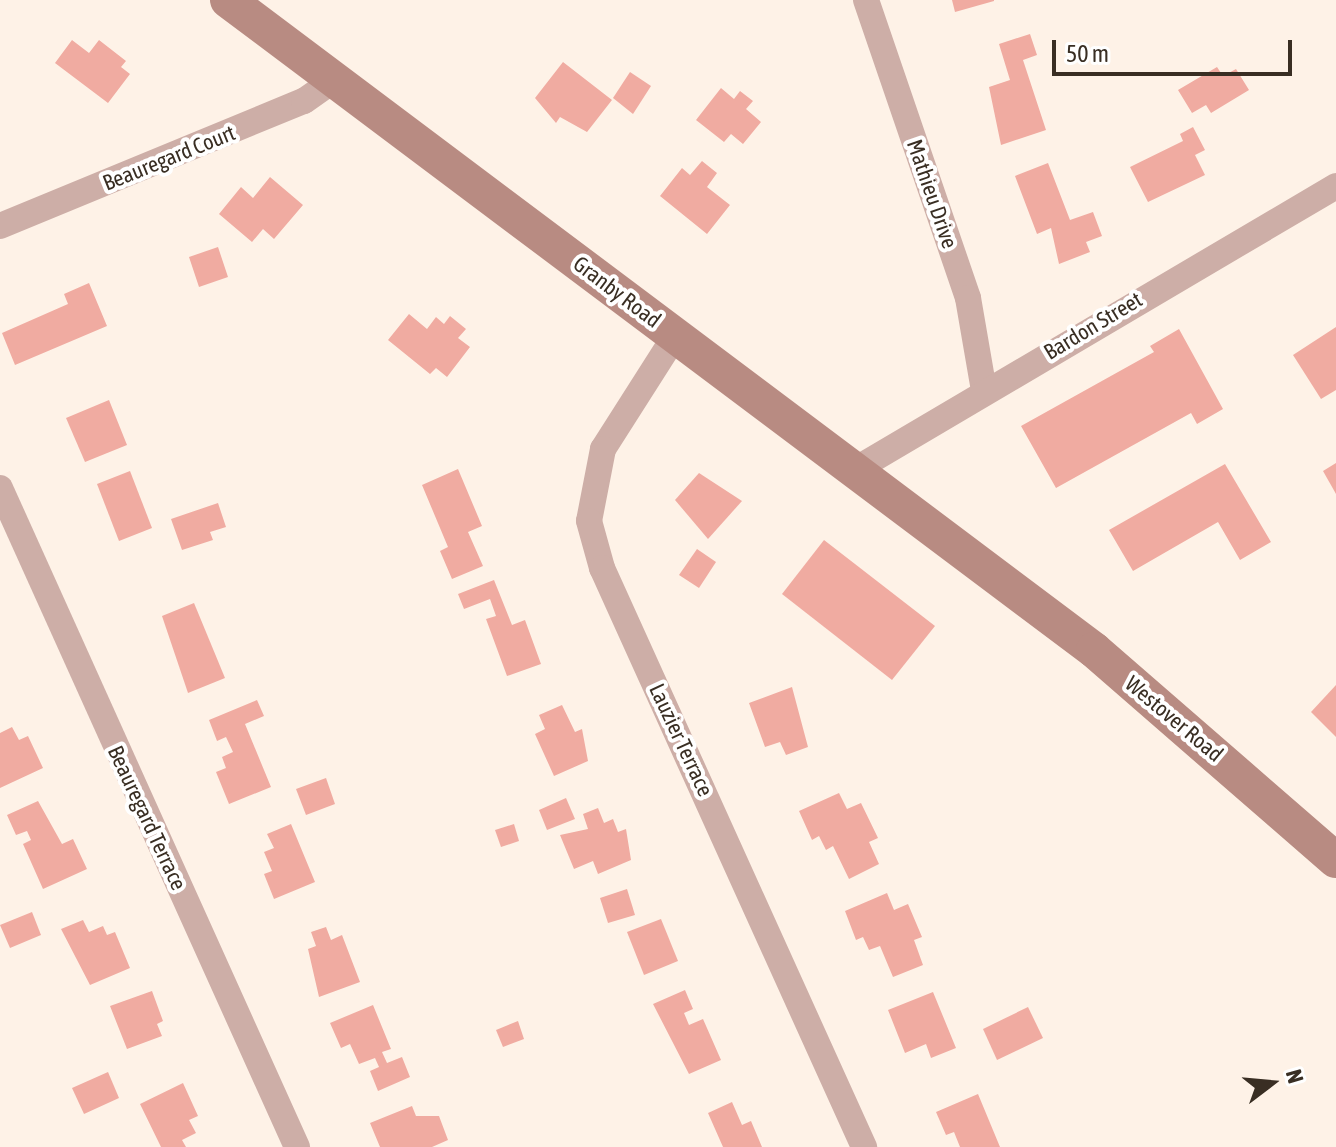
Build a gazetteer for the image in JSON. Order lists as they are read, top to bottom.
{
  "streets": {
    "main road": ["Granby Road", "Westover Road"],
    "street": [
      "Beauregard Court",
      "Mathieu Drive",
      "Bardon Street",
      "Lauzier Terrace",
      "Beauregard Terrace"
    ]
  },
  "crossings": [
    ["Beauregard Court", "Granby Road"],
    ["Mathieu Drive", "Bardon Street"],
    ["Granby Road", "Bardon Street"],
    ["Granby Road", "Westover Road"],
    ["Granby Road", "Lauzier Terrace"]
  ],
  "scale_bar": "50 m",
  "north": "right"
}
